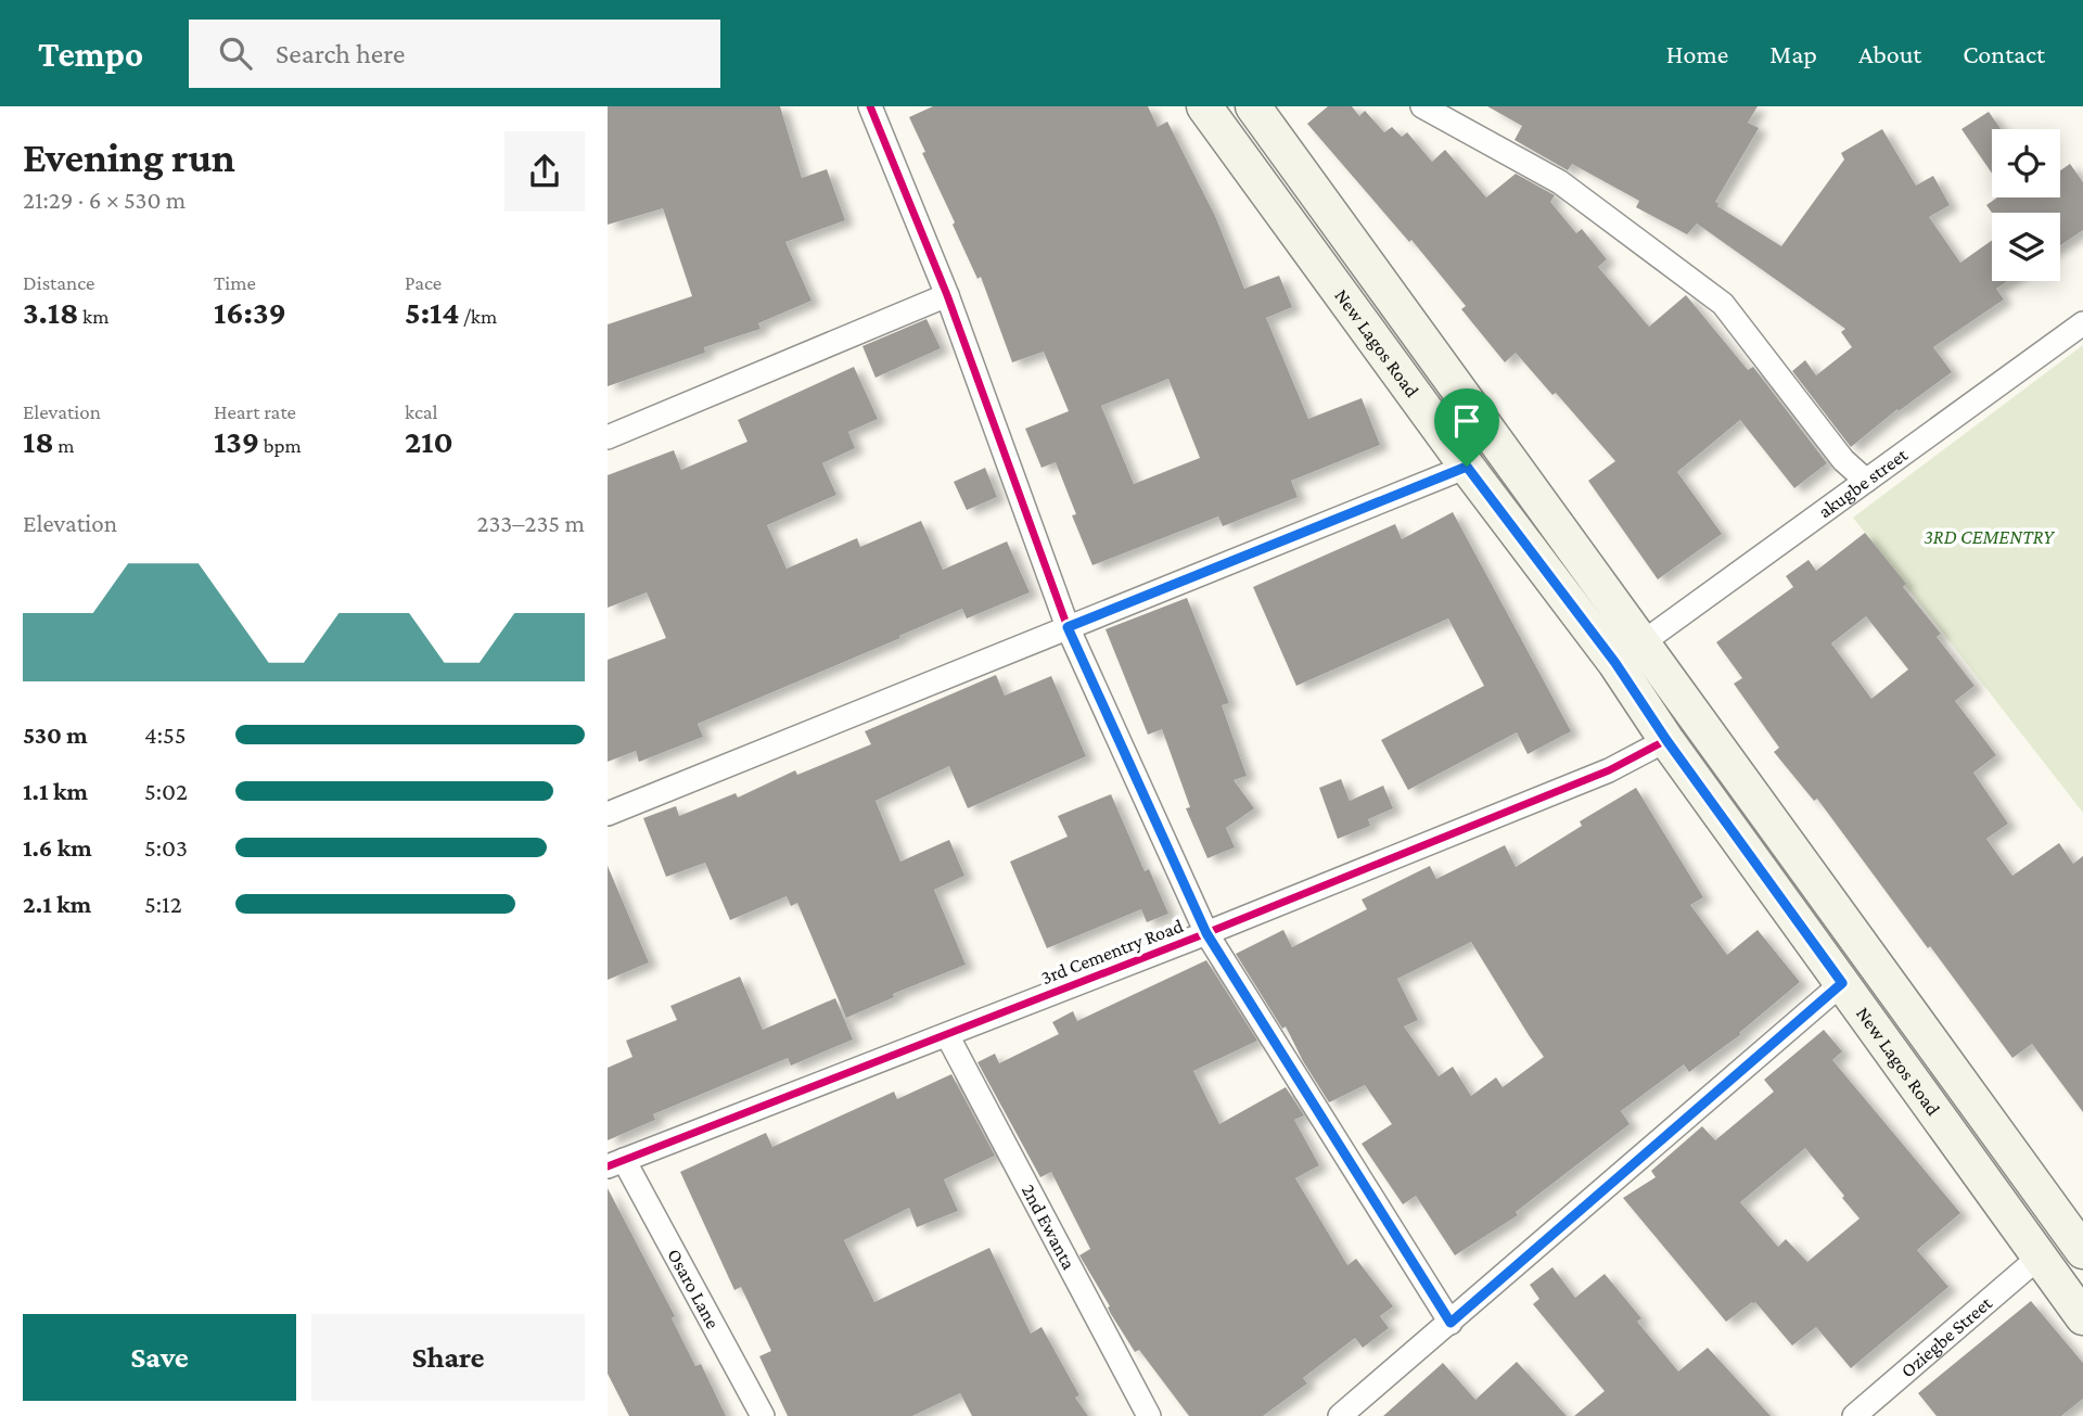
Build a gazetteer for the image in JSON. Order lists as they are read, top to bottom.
{
  "streets": {
    "main road": ["New Lagos Road"],
    "street": [
      "akugbe street",
      "3rd Cementry Road",
      "2nd Ewanta",
      "Osaro Lane",
      "Oziegbe Street"
    ]
  },
  "crossings": [
    ["New Lagos Road", "akugbe street"],
    ["New Lagos Road", "3rd Cementry Road"],
    ["New Lagos Road", "Oziegbe Street"],
    ["3rd Cementry Road", "2nd Ewanta"],
    ["3rd Cementry Road", "Osaro Lane"]
  ],
  "parks": ["3RD CEMENTRY"],
  "page": {
    "header": "Tempo",
    "search": "Search here",
    "nav": [
      "Home",
      "Map",
      "About",
      "Contact"
    ],
    "heading": ["Evening run", "21:29 · 6 × 530 m"],
    "stats": [
      ["Distance", "3.18 km"],
      ["Time", "16:39"],
      ["Pace", "5:14 /km"],
      ["Elevation", "18 m"],
      ["Heart rate", "139 bpm"],
      ["kcal", "210"]
    ],
    "chart": ["Elevation", "233–235 m"],
    "list": [
      {
        "name": "530 m",
        "note": "4:55"
      },
      {
        "name": "1.1 km",
        "note": "5:02"
      },
      {
        "name": "1.6 km",
        "note": "5:03"
      },
      {
        "name": "2.1 km",
        "note": "5:12"
      }
    ],
    "buttons": ["Save", "Share"]
  }
}
